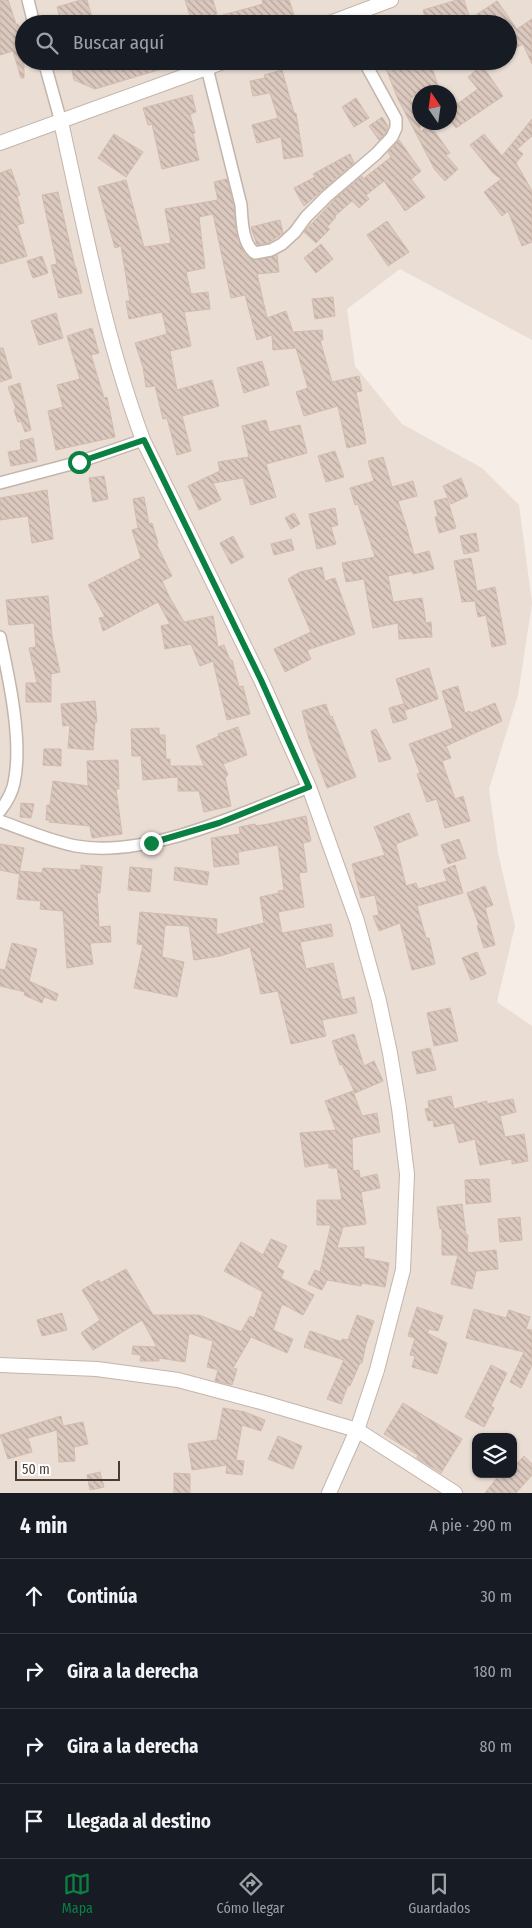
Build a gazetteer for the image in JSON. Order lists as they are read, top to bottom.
{
  "scale_bar": "50 m",
  "north": "top",
  "page": {
    "search": "Buscar aquí",
    "scale": "50 m",
    "heading": ["4 min", "A pie · 290 m"],
    "list": [
      ["Continúa", "30 m"],
      ["Gira a la derecha", "180 m"],
      ["Gira a la derecha", "80 m"],
      "Llegada al destino"
    ],
    "nav": ["Mapa", "Cómo llegar", "Guardados"]
  }
}
